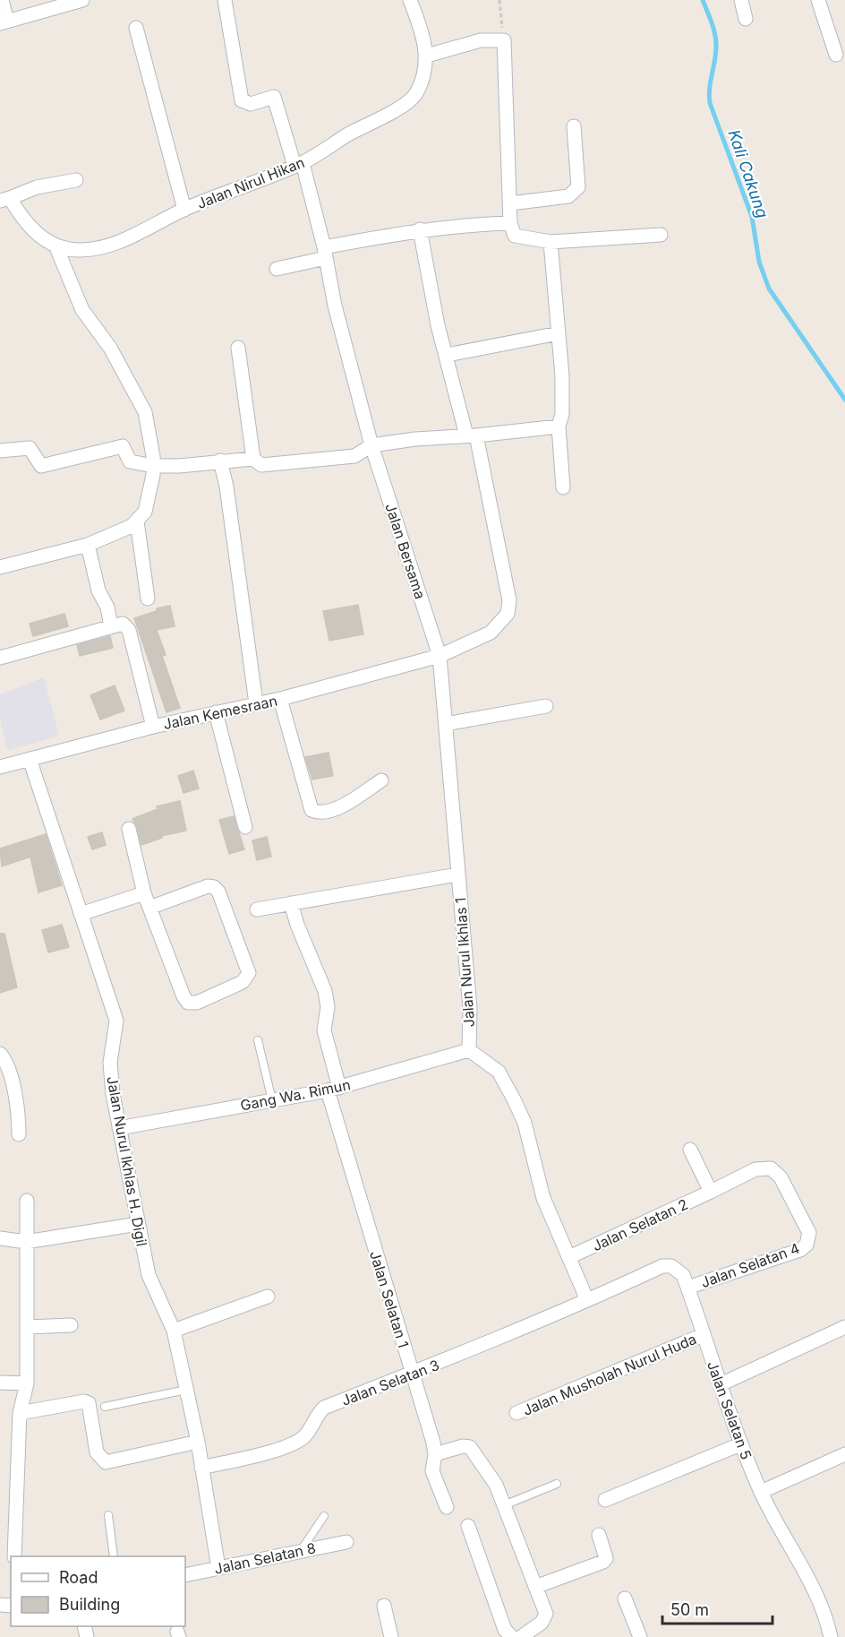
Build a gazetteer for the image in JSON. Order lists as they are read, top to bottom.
{
  "streets": {
    "street": [
      "Jalan Nirul Hikan",
      "Jalan Bersama",
      "Jalan Kemesraan",
      "Jalan Nurul Ikhlas 1",
      "Gang Wa. Rimun",
      "Jalan Nurul Ikhlas H. Digil",
      "Jalan Selatan 2",
      "Jalan Selatan 4",
      "Jalan Selatan 1",
      "Jalan Musholah Nurul Huda",
      "Jalan Selatan 3",
      "Jalan Selatan 5",
      "Jalan Selatan 8"
    ]
  },
  "crossings": [
    ["Jalan Nirul Hikan", "Jalan Bersama"],
    ["Jalan Bersama", "Jalan Kemesraan"],
    ["Jalan Bersama", "Jalan Nurul Ikhlas 1"],
    ["Jalan Kemesraan", "Jalan Nurul Ikhlas 1"],
    ["Jalan Kemesraan", "Jalan Nurul Ikhlas H. Digil"],
    ["Jalan Nurul Ikhlas 1", "Gang Wa. Rimun"],
    ["Gang Wa. Rimun", "Jalan Nurul Ikhlas H. Digil"],
    ["Gang Wa. Rimun", "Jalan Selatan 1"],
    ["Jalan Nurul Ikhlas H. Digil", "Jalan Selatan 3"],
    ["Jalan Nurul Ikhlas H. Digil", "Jalan Selatan 8"],
    ["Jalan Selatan 2", "Jalan Selatan 4"],
    ["Jalan Selatan 4", "Jalan Selatan 5"],
    ["Jalan Selatan 1", "Jalan Selatan 3"],
    ["Jalan Musholah Nurul Huda", "Jalan Selatan 5"],
    ["Jalan Selatan 3", "Jalan Selatan 5"]
  ],
  "water": ["Kali Cakung"],
  "legend": ["Road", "Building"],
  "scale_bar": "50 m"
}
